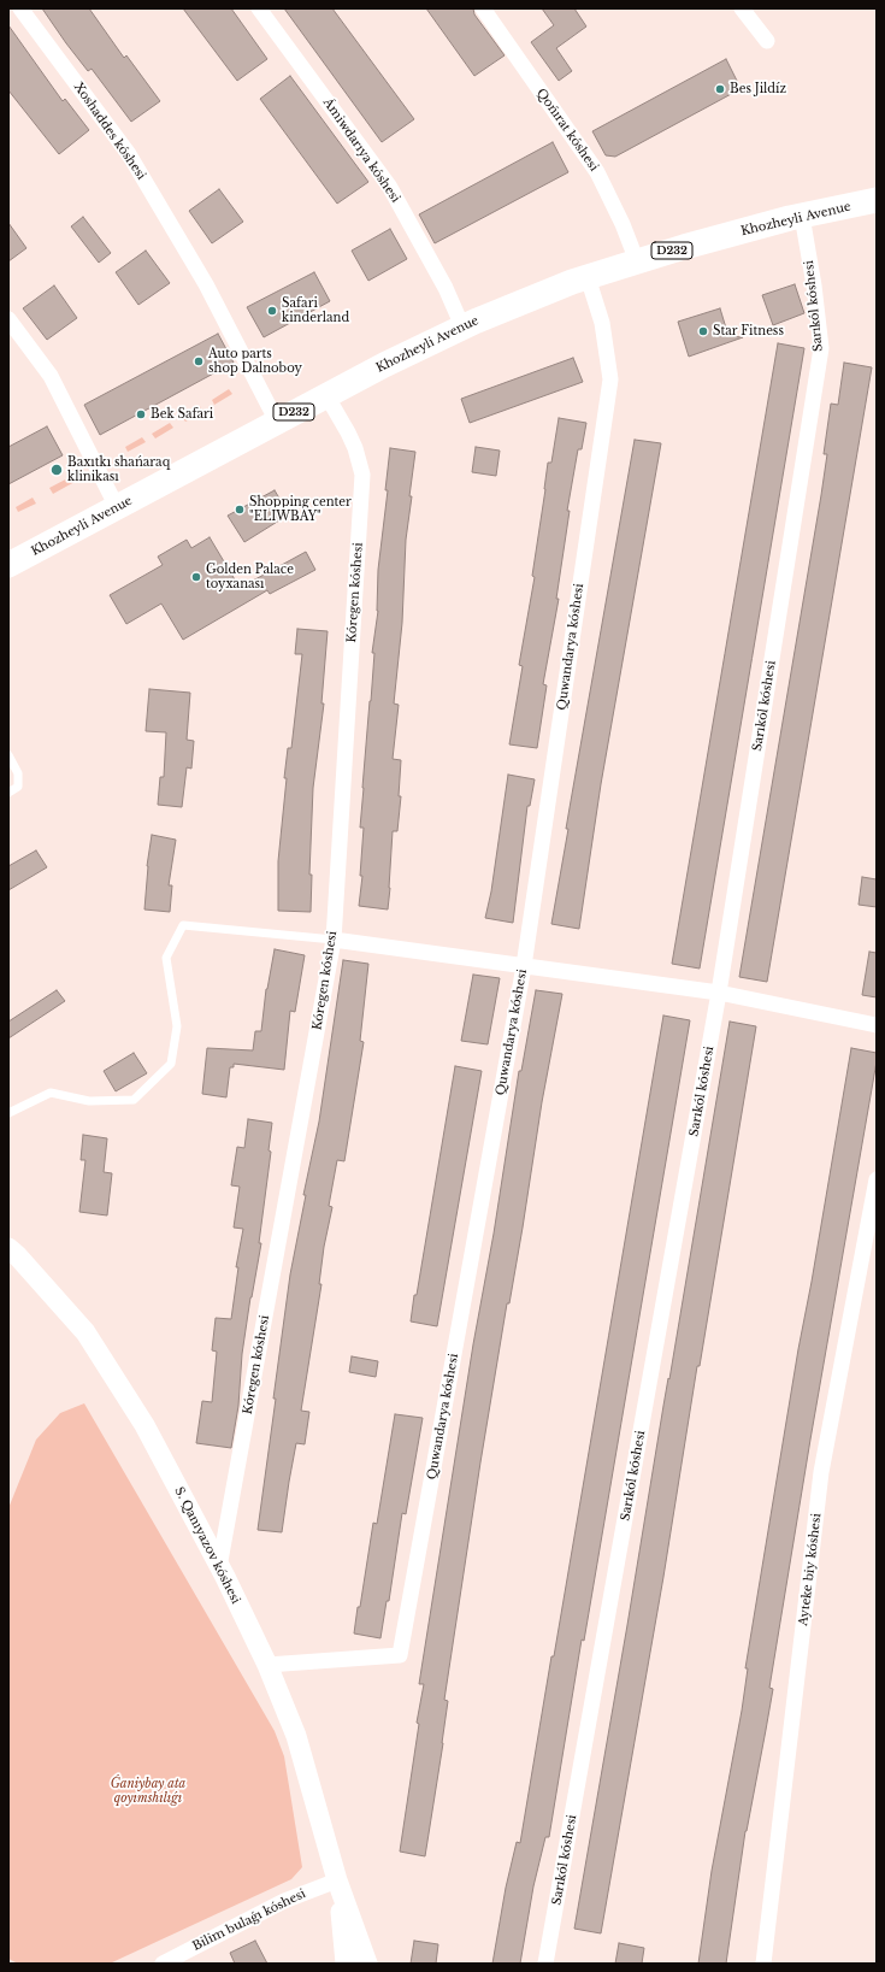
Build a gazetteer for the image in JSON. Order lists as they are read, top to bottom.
{
  "streets": {
    "main road": ["Khozheyli Avenue", "D232"],
    "street": [
      "Qońırat kóshesi",
      "Xoshaddes kóshesi",
      "Ámiwdarıya kóshesi",
      "Sarıkól kóshesi",
      "Kóregen kóshesi",
      "Quwandarya kóshesi",
      "S. Qanıyazov kóshesi",
      "Ayteke biy kóshesi",
      "Bilim bulaǵı kóshesi"
    ]
  },
  "crossings": [
    ["Qońırat kóshesi", "Khozheyli Avenue"],
    ["Xoshaddes kóshesi", "Khozheyli Avenue"],
    ["Ámiwdarıya kóshesi", "Khozheyli Avenue"],
    ["Khozheyli Avenue", "Sarıkól kóshesi"],
    ["Khozheyli Avenue", "Kóregen kóshesi"],
    ["Khozheyli Avenue", "Quwandarya kóshesi"],
    ["Kóregen kóshesi", "S. Qanıyazov kóshesi"],
    ["Quwandarya kóshesi", "S. Qanıyazov kóshesi"],
    ["S. Qanıyazov kóshesi", "Bilim bulaǵı kóshesi"]
  ],
  "parks": ["Ǵaniybay ata qoyımshılıǵı"],
  "places": [
    "Bes Jildíz",
    "Safari kinderland",
    "Star Fitness",
    "Auto parts shop Dalnoboy",
    "Bek Safari",
    "Baxıtkı shańaraq klinikası",
    "Shopping center \"ELIWBAY\"",
    "Golden Palace toyxanası"
  ]
}
